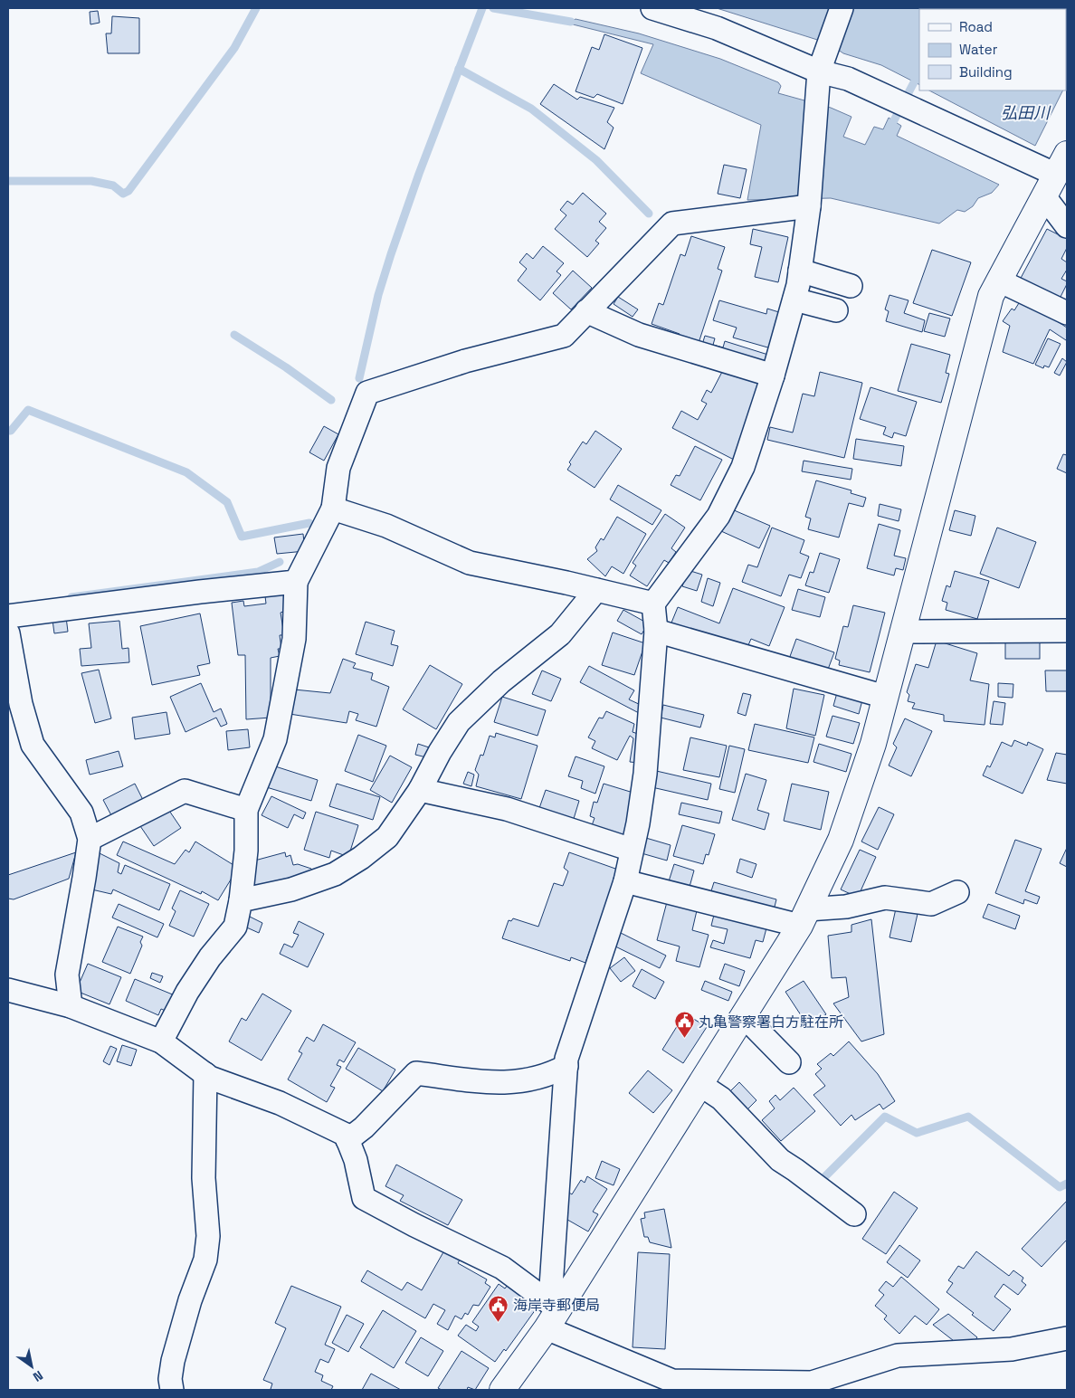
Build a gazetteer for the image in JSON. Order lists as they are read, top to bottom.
{
  "water": ["弘田川"],
  "places": {
    "public building": ["丸亀警察署白方駐在所", "海岸寺郵便局"]
  },
  "legend": ["Road", "Water", "Building"],
  "north": "bottom right"
}
